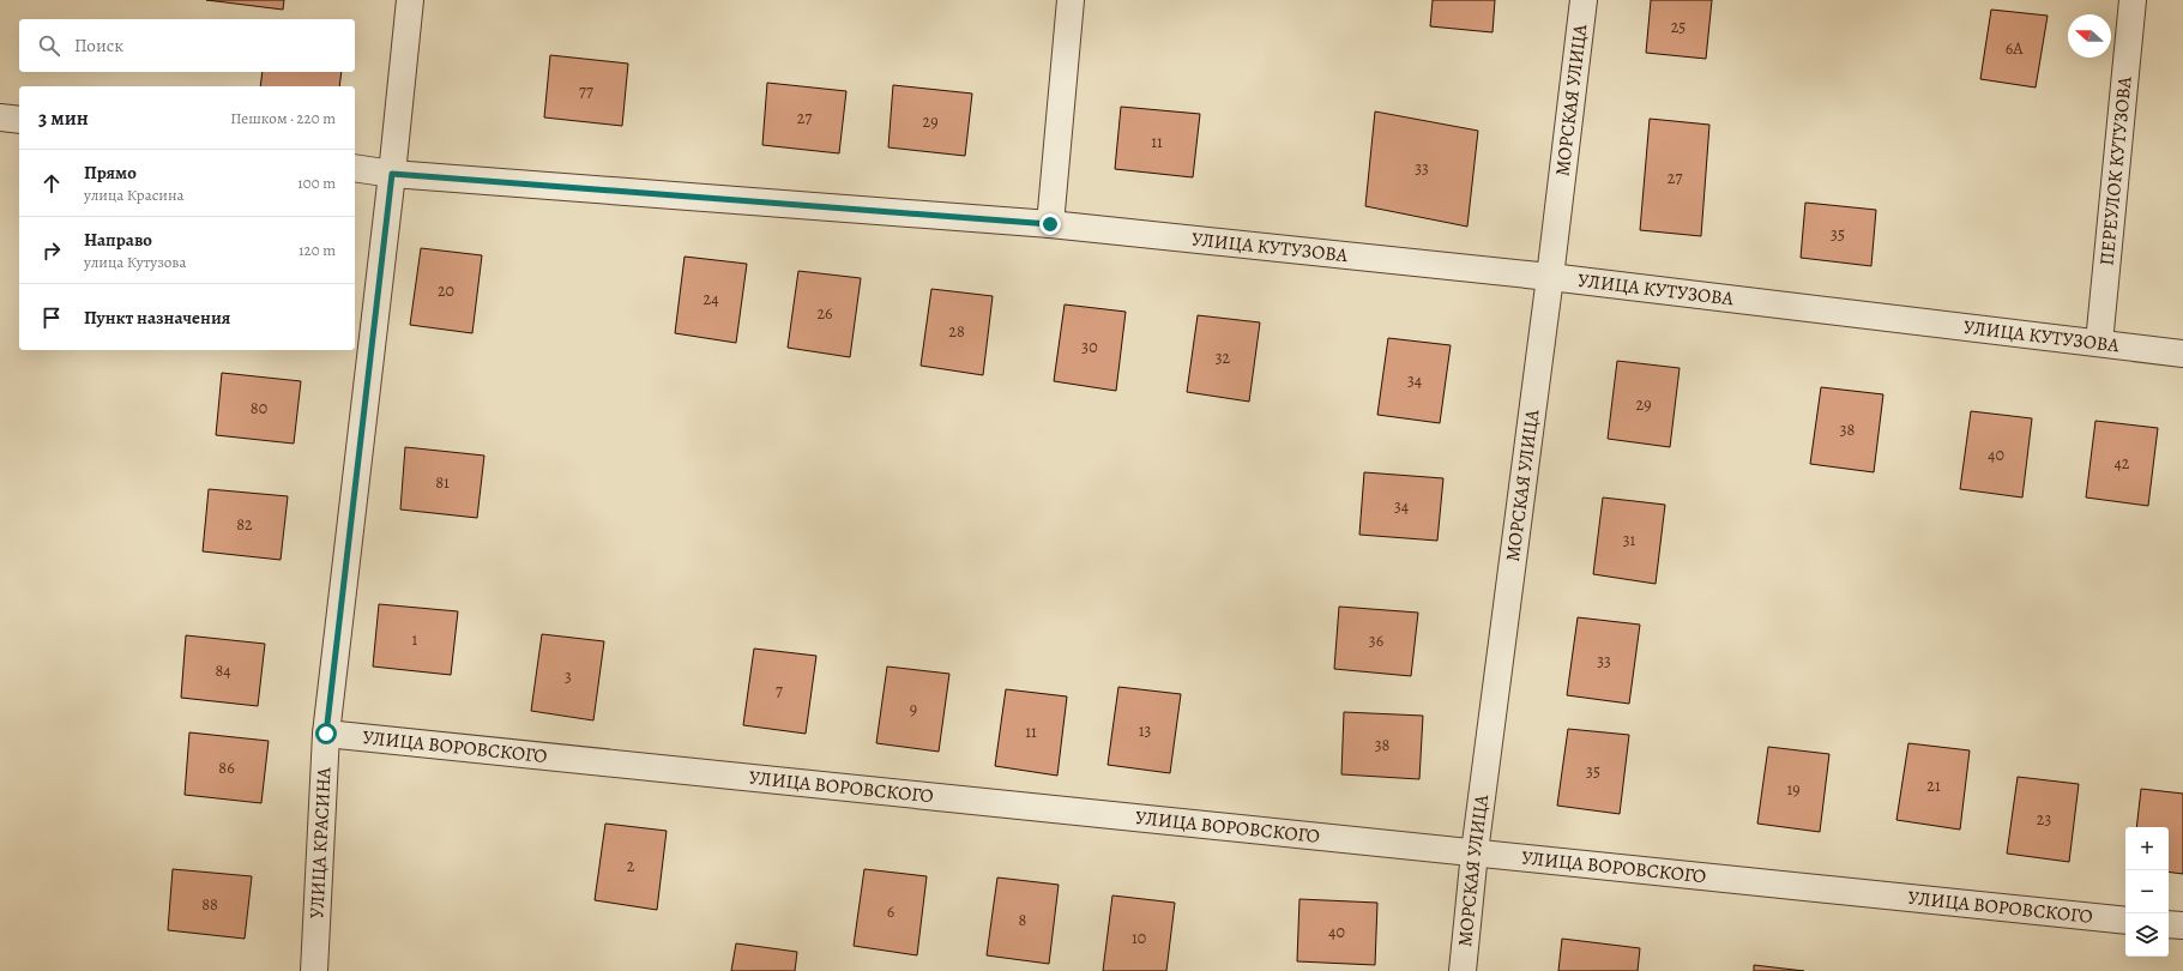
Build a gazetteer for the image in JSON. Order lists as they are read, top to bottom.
{
  "streets": {
    "street": [
      "МОРСКАЯ УЛИЦА",
      "ПЕРЕУЛОК КУТУЗОВА",
      "УЛИЦА КУТУЗОВА",
      "УЛИЦА ВОРОВСКОГО",
      "УЛИЦА КРАСИНА"
    ]
  },
  "crossings": [
    ["МОРСКАЯ УЛИЦА", "УЛИЦА КУТУЗОВА"],
    ["МОРСКАЯ УЛИЦА", "УЛИЦА ВОРОВСКОГО"],
    ["ПЕРЕУЛОК КУТУЗОВА", "УЛИЦА КУТУЗОВА"],
    ["УЛИЦА КУТУЗОВА", "УЛИЦА КРАСИНА"],
    ["УЛИЦА ВОРОВСКОГО", "УЛИЦА КРАСИНА"]
  ],
  "house_numbers": [
    "25",
    "6А",
    "77",
    "27",
    "29",
    "11",
    "33",
    "27",
    "35",
    "20",
    "24",
    "26",
    "28",
    "30",
    "32",
    "34",
    "29",
    "80",
    "38",
    "40",
    "42",
    "81",
    "34",
    "82",
    "31",
    "1",
    "36",
    "33",
    "84",
    "3",
    "7",
    "9",
    "13",
    "11",
    "38",
    "86",
    "35",
    "21",
    "19",
    "23",
    "2",
    "88",
    "6",
    "8",
    "40",
    "10"
  ],
  "north": "left",
  "page": {
    "search": "Поиск",
    "heading": ["3 мин", "Пешком · 220 m"],
    "list": [
      ["Прямо", "улица Красина", "100 m"],
      ["Направо", "улица Кутузова", "120 m"],
      "Пункт назначения"
    ],
    "map_buttons": ["+", "−"]
  }
}
